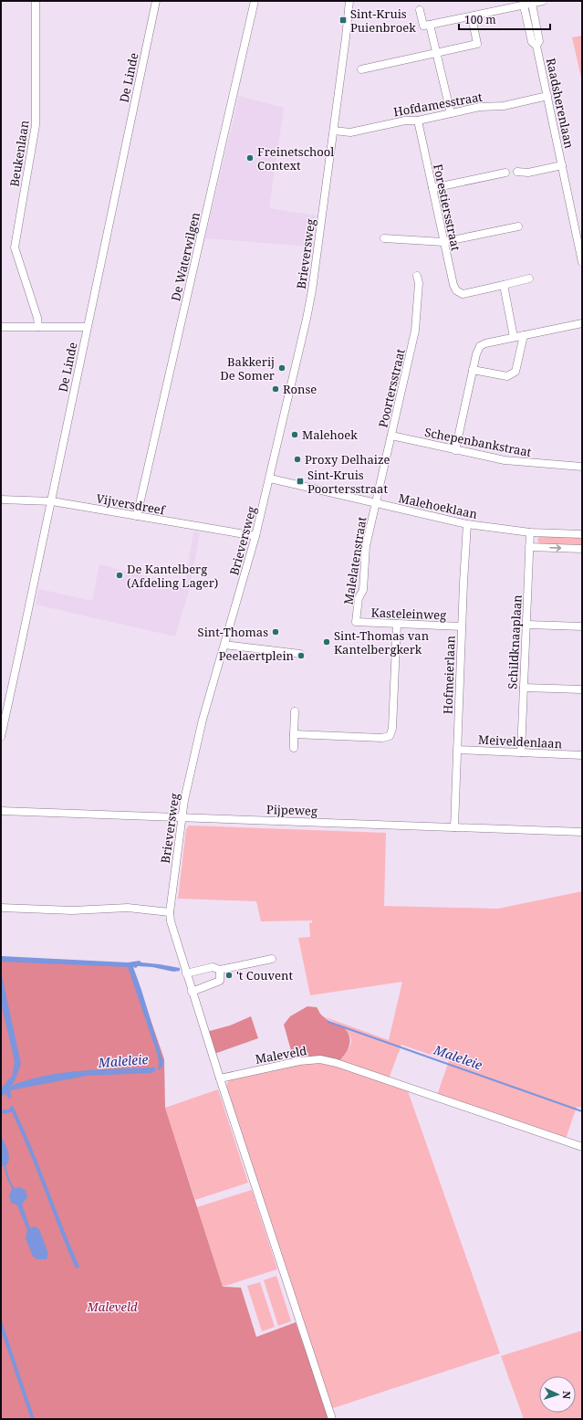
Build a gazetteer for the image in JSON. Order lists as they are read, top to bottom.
{
  "streets": {
    "street": [
      "De Linde",
      "Raadsherenlaan",
      "Hofdamesstraat",
      "Beukenlaan",
      "Forestiersstraat",
      "Brieversweg",
      "De Waterwilgen",
      "Poortersstraat",
      "Schepenbankstraat",
      "Vijversdreef",
      "Malehoeklaan",
      "Malelatenstraat",
      "Kasteleinweg",
      "Schildknaaplaan",
      "Hofmeierlaan",
      "Meiveldenlaan",
      "Pijpeweg",
      "Maleveld"
    ]
  },
  "crossings": [
    ["De Linde", "Vijversdreef"],
    ["Raadsherenlaan", "Hofdamesstraat"],
    ["Hofdamesstraat", "Forestiersstraat"],
    ["Hofdamesstraat", "Brieversweg"],
    ["Brieversweg", "Vijversdreef"],
    ["Brieversweg", "Malehoeklaan"],
    ["Brieversweg", "Pijpeweg"],
    ["Brieversweg", "Maleveld"],
    ["De Waterwilgen", "Vijversdreef"],
    ["Poortersstraat", "Schepenbankstraat"],
    ["Poortersstraat", "Malehoeklaan"],
    ["Poortersstraat", "Malelatenstraat"],
    ["Malehoeklaan", "Malelatenstraat"],
    ["Malehoeklaan", "Schildknaaplaan"],
    ["Malehoeklaan", "Hofmeierlaan"],
    ["Malelatenstraat", "Kasteleinweg"],
    ["Kasteleinweg", "Hofmeierlaan"],
    ["Schildknaaplaan", "Meiveldenlaan"],
    ["Hofmeierlaan", "Meiveldenlaan"],
    ["Hofmeierlaan", "Pijpeweg"]
  ],
  "water": ["Maleleie"],
  "parks": ["Maleveld"],
  "places": {
    "transit": ["Sint-Kruis Puienbroek", "Sint-Kruis Poortersstraat"],
    "other": [
      "Freinetschool Context",
      "Bakkerij De Somer",
      "Ronse",
      "Malehoek",
      "Proxy Delhaize",
      "De Kantelberg (Afdeling Lager)",
      "Sint-Thomas",
      "Sint-Thomas van Kantelbergkerk",
      "Peelaertplein",
      "'t Couvent"
    ]
  },
  "scale_bar": "100 m",
  "north": "right"
}
